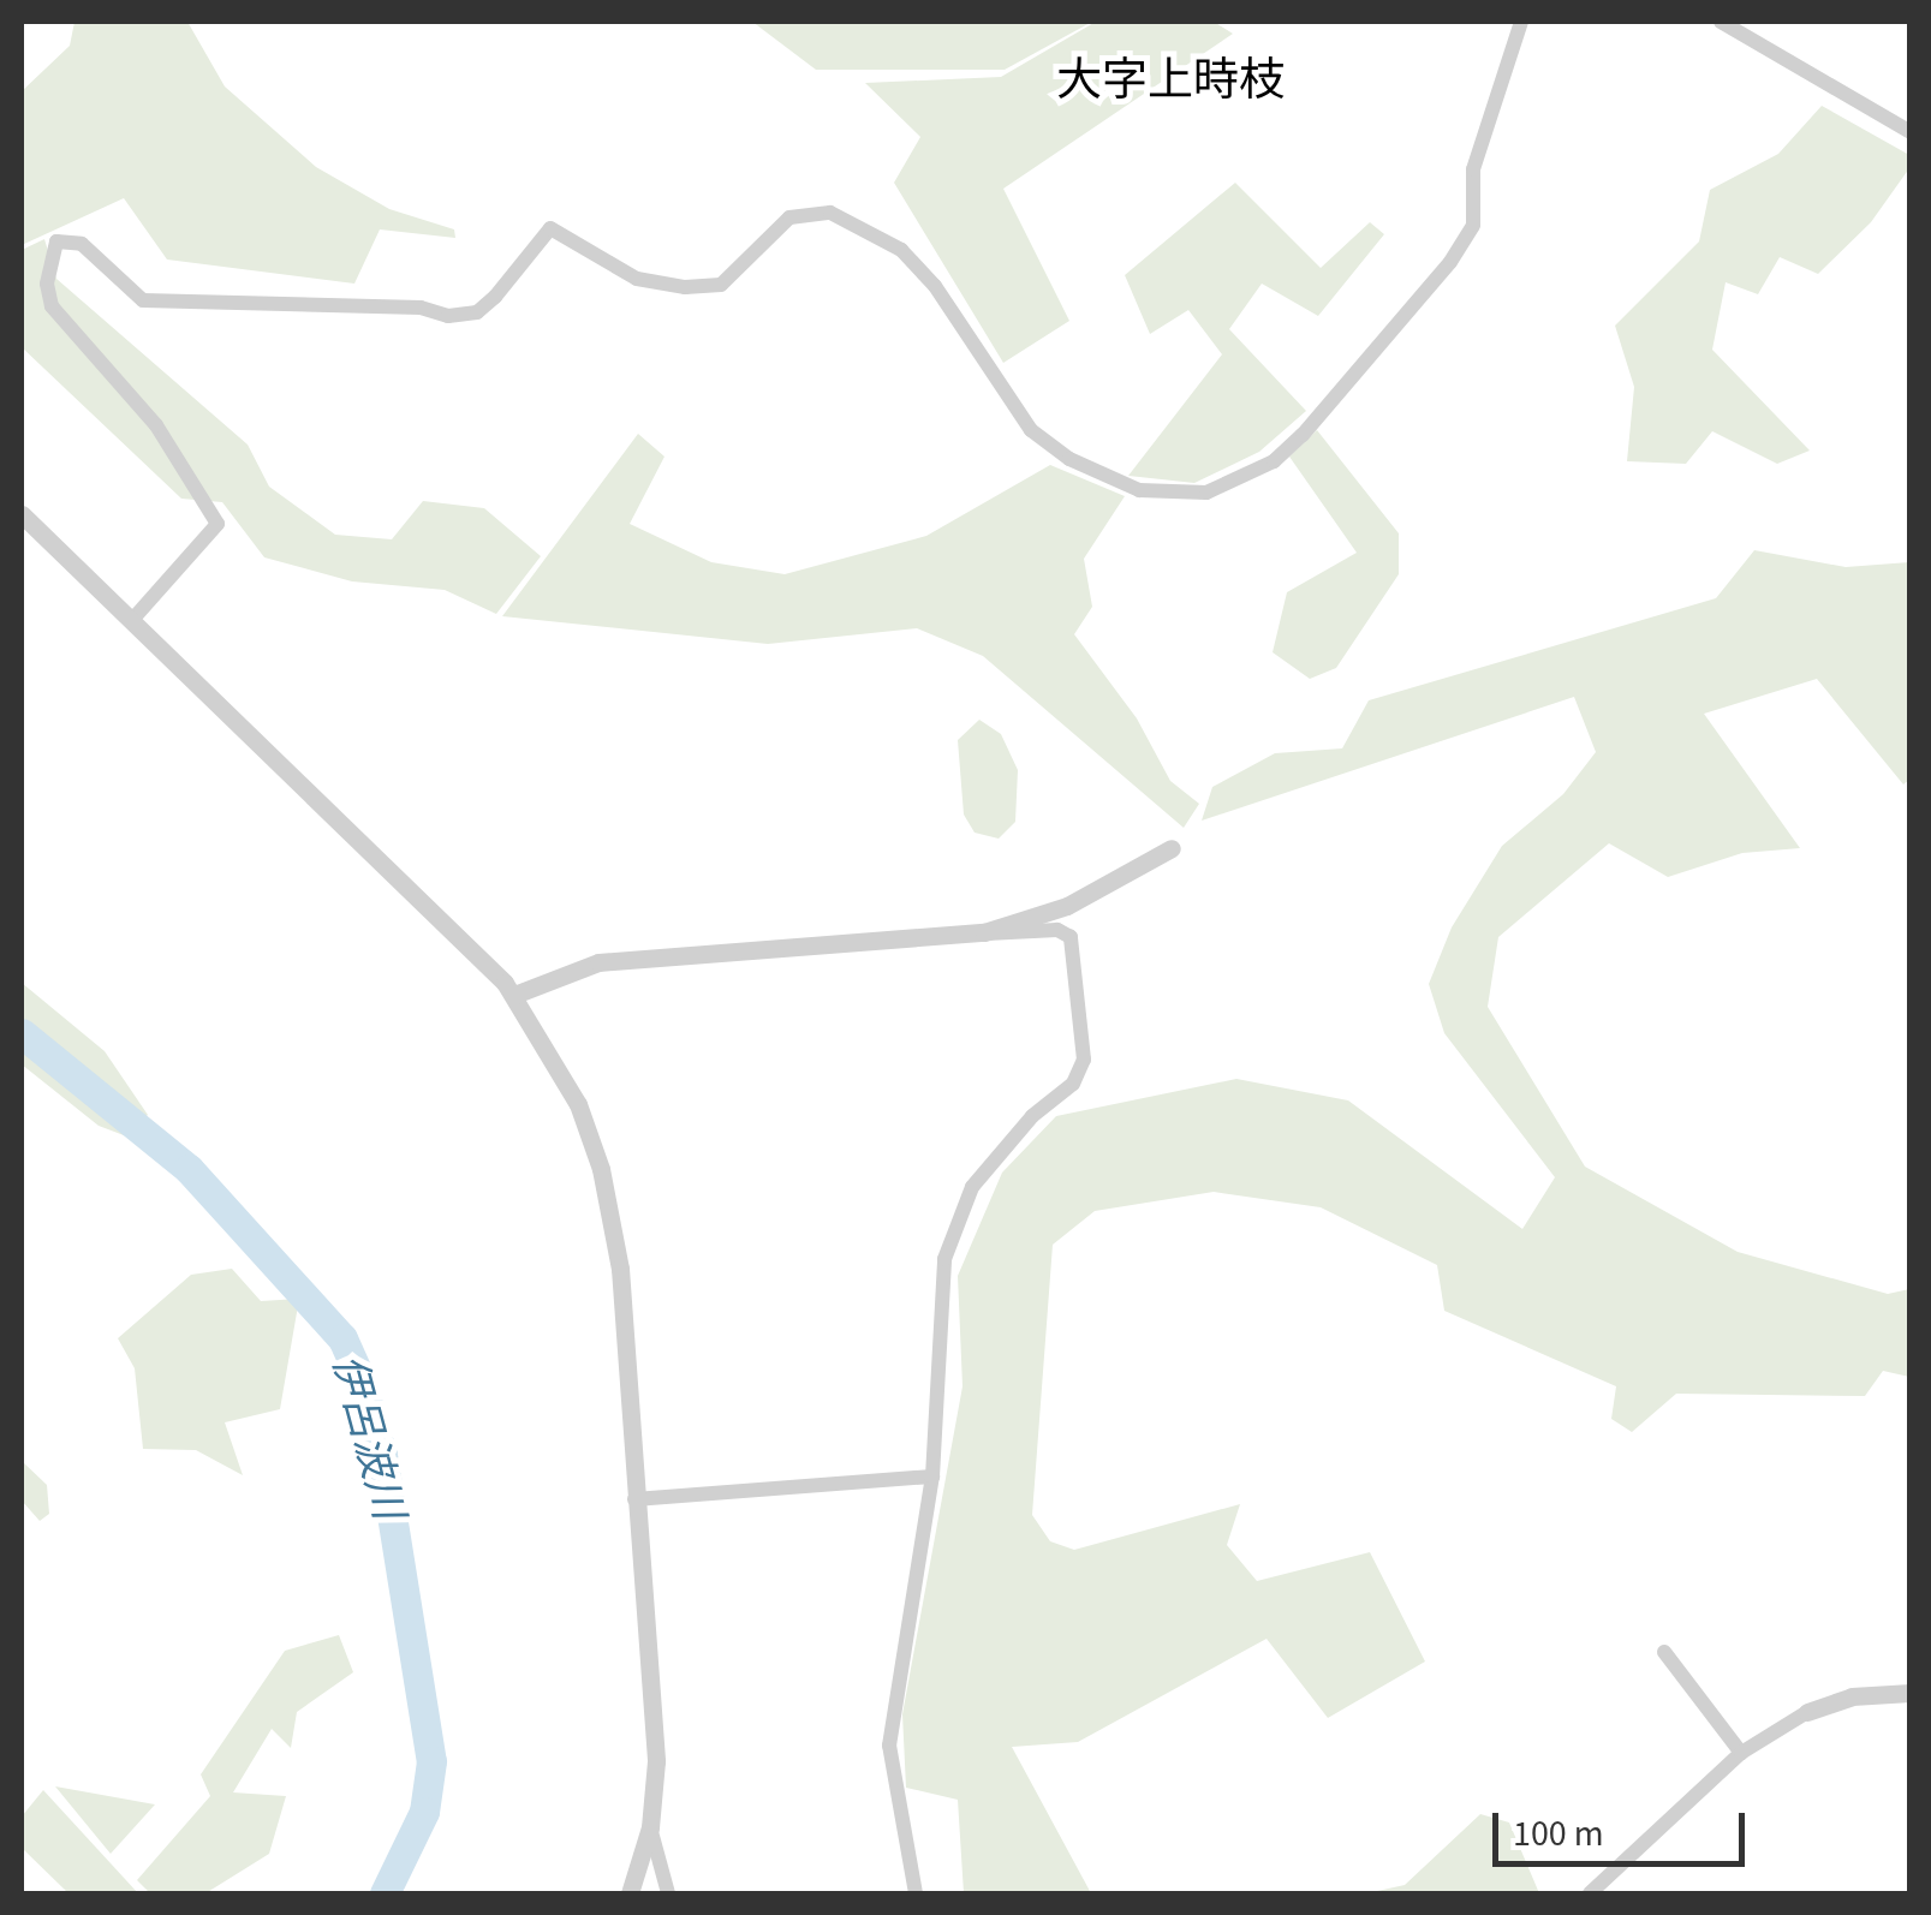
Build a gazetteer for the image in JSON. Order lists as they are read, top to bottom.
{
  "districts": ["大字上時枝"],
  "water": ["伊呂波川"],
  "scale_bar": "100 m"
}
